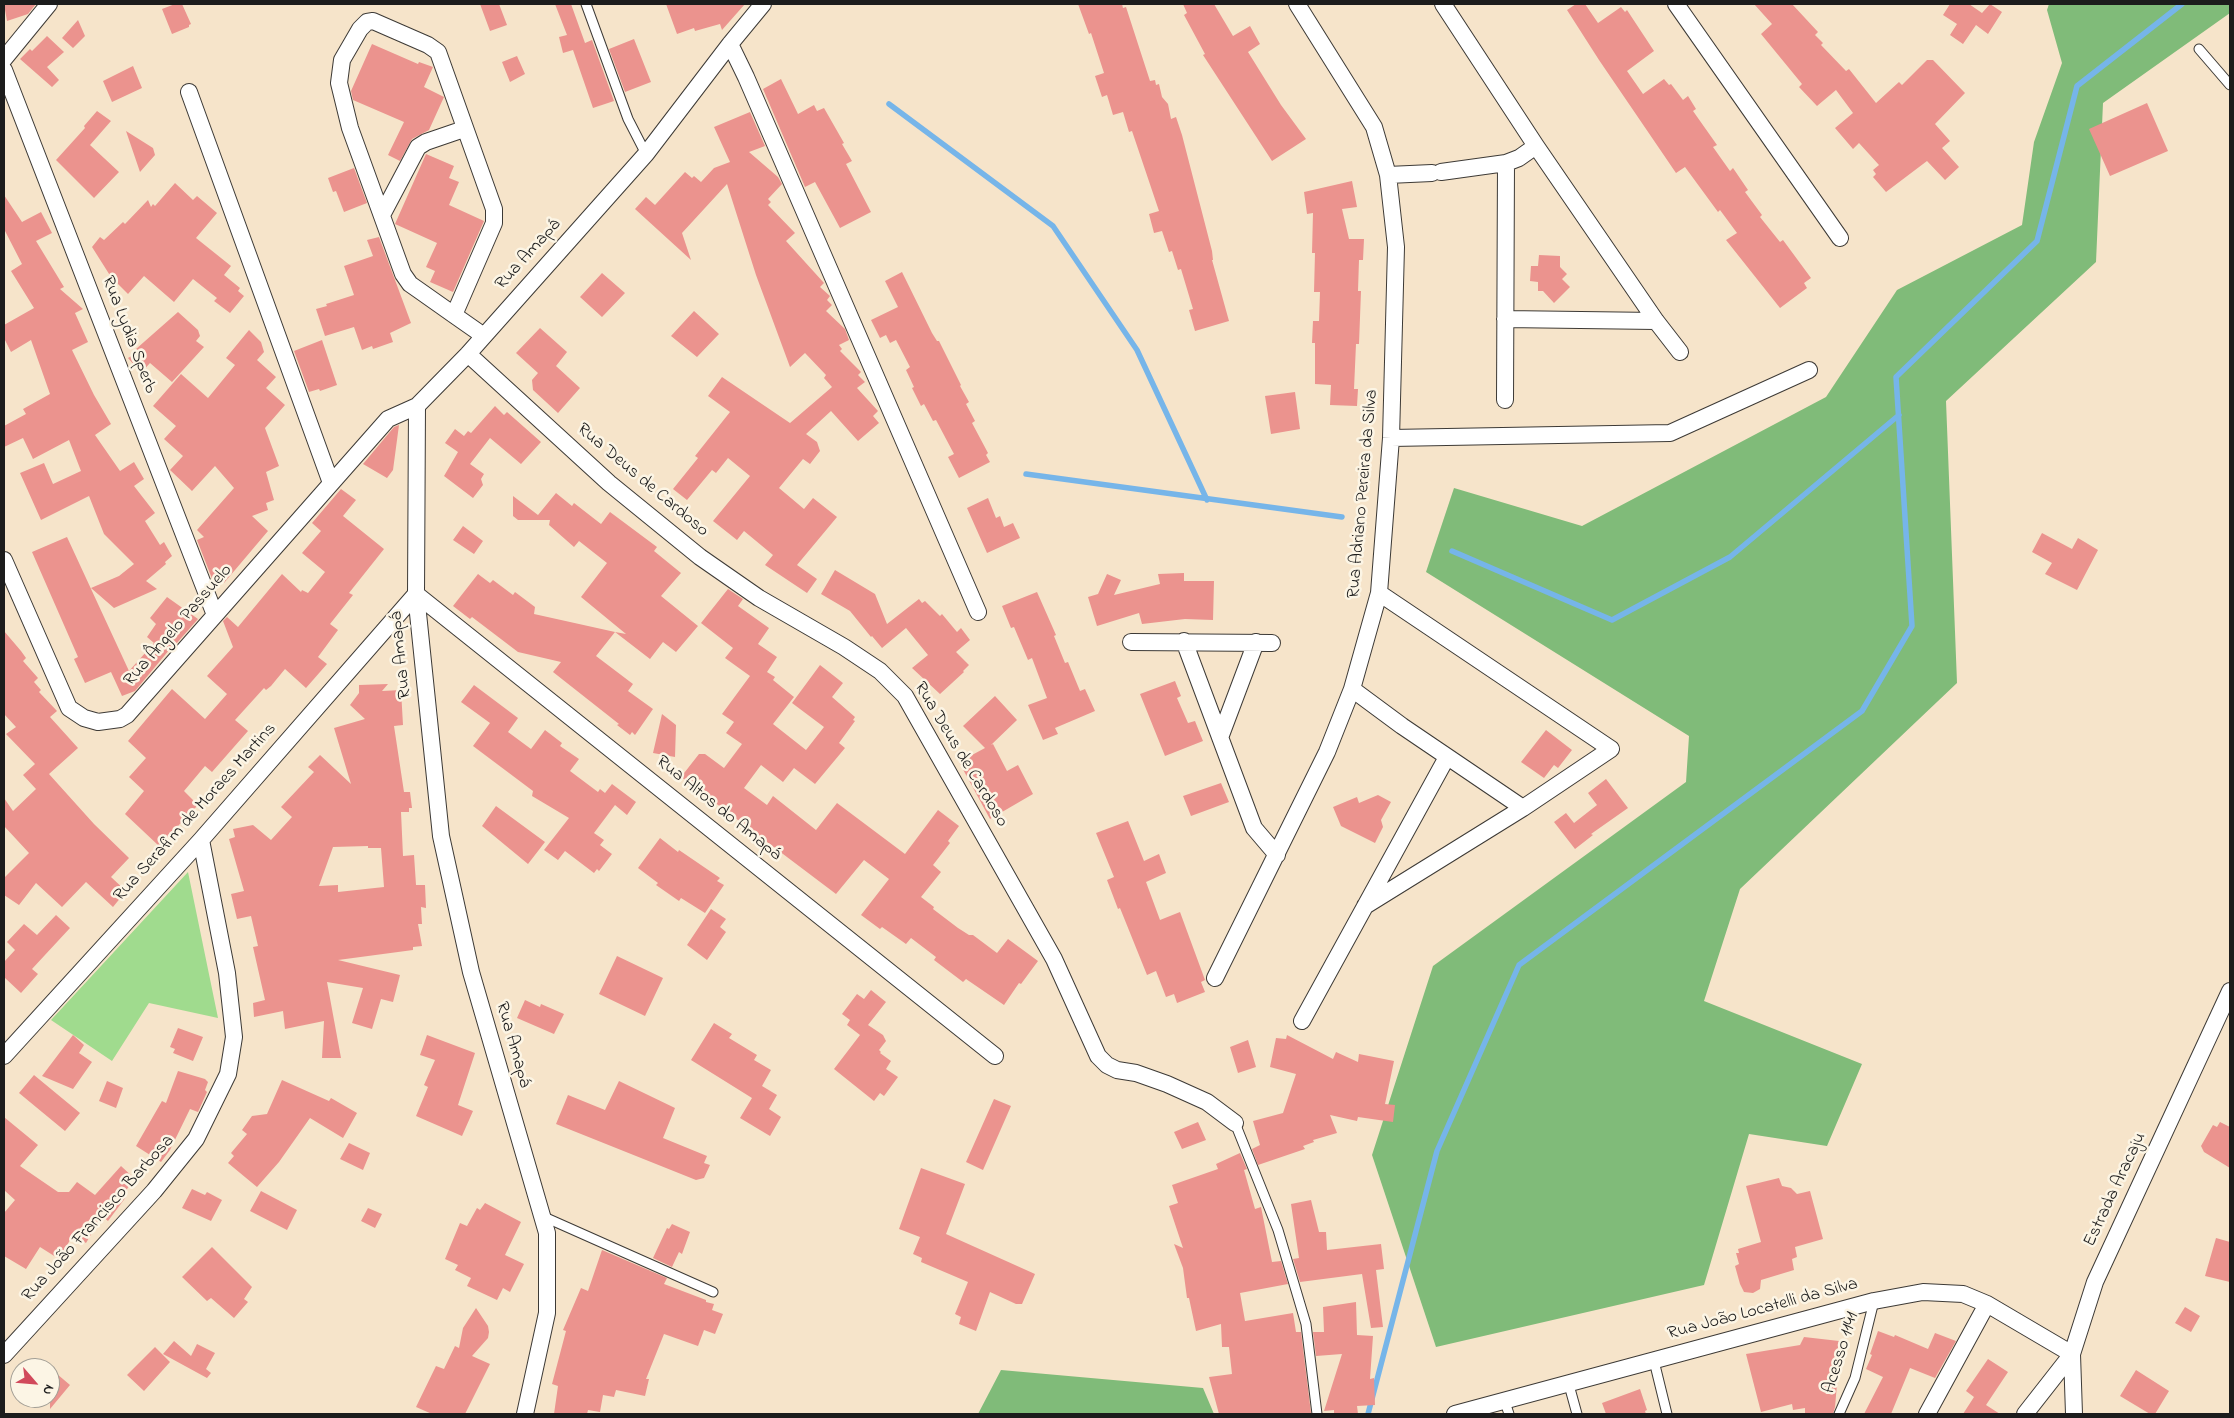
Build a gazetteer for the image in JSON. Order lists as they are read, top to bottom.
{
  "streets": {
    "street": [
      "Rua Amapá",
      "Rua Lydia Sperb",
      "Rua Deus de Cardoso",
      "Rua Adriano Pereira da Silva",
      "Rua Ângelo Passuelo",
      "Rua Altos do Amapá",
      "Rua Serafim de Moraes Martins",
      "Estrada Aracaju",
      "Rua João Francisco Barbosa",
      "Rua João Locatelli da Silva"
    ],
    "lane": ["Acesso 1141"]
  },
  "crossings": [
    ["Rua Amapá", "Rua Deus de Cardoso"],
    ["Rua Amapá", "Rua Ângelo Passuelo"],
    ["Rua Amapá", "Rua Altos do Amapá"],
    ["Rua Amapá", "Rua Serafim de Moraes Martins"],
    ["Rua Lydia Sperb", "Rua Ângelo Passuelo"],
    ["Rua Altos do Amapá", "Rua Serafim de Moraes Martins"],
    ["Rua Serafim de Moraes Martins", "Rua João Francisco Barbosa"],
    ["Estrada Aracaju", "Rua João Locatelli da Silva"],
    ["Rua João Locatelli da Silva", "Acesso 1141"]
  ],
  "north": "bottom right"
}
